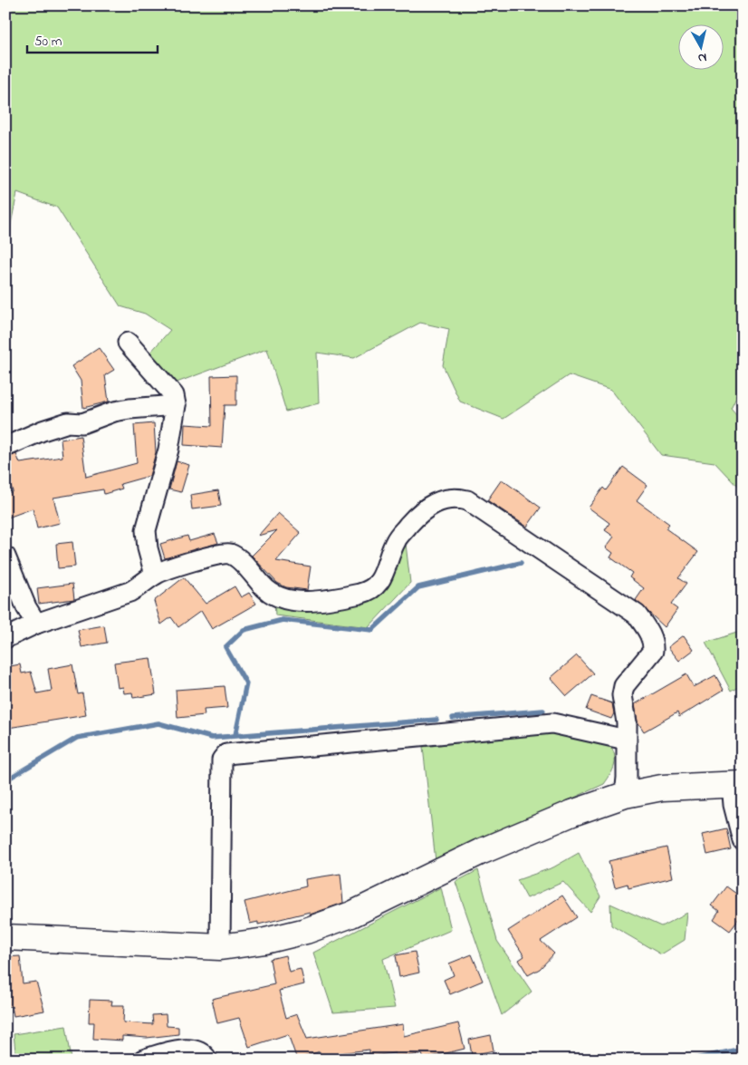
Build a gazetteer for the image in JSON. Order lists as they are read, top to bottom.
{
  "scale_bar": "50 m",
  "north": "bottom"
}
